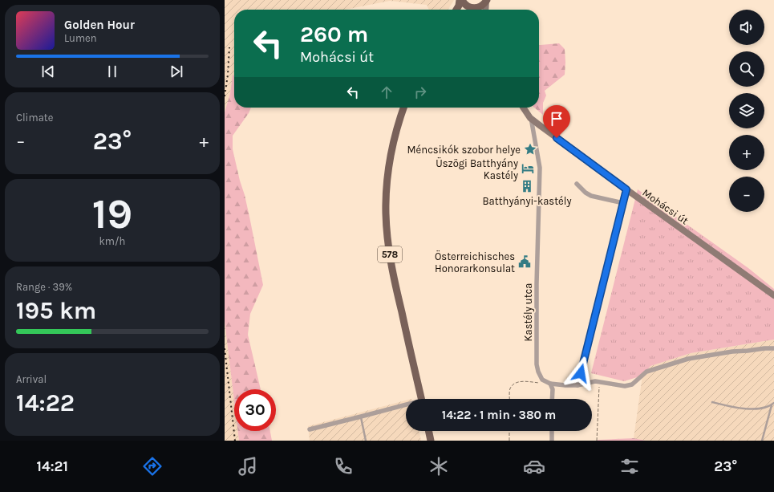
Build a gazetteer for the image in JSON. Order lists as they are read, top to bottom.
{
  "streets": {
    "main road": ["Mohácsi út", "578"],
    "street": ["Kastély utca"]
  },
  "crossings": [
    ["Mohácsi út", "Kastély utca"]
  ],
  "places": {
    "place": ["Méncsikók szobor helye"],
    "hotel": ["Üszögi Batthyány Kastély"],
    "building": ["Batthyányi-kastély"],
    "public building": ["Österreichisches Honorarkonsulat"]
  },
  "page": {
    "map_buttons": ["+", "−"],
    "turn": ["260 m", "Mohácsi út"],
    "song": ["Golden Hour", "Lumen"],
    "tile": [
      "Climate",
      ["19", "km/h"],
      ["Range · 39%", "195 km"],
      ["Arrival", "14:22"]
    ],
    "heat": ["−", "23°", "+"],
    "limit": "30",
    "trip": "14:22 · 1 min · 380 m",
    "tabs": ["14:21", "23°"]
  }
}
